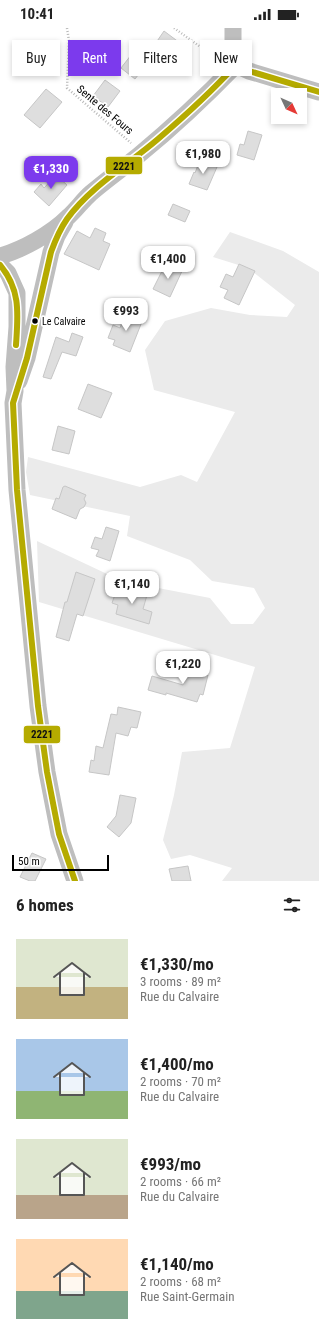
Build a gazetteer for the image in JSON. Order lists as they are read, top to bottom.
{
  "streets": {
    "path": ["Sente des Fours"]
  },
  "places": ["Le Calvaire"],
  "lines": ["transit line 2221"],
  "scale_bar": "50 m",
  "north": "bottom right",
  "page": {
    "status": "10:41",
    "chip": [
      "Buy",
      "Rent",
      "Filters",
      "New"
    ],
    "price": [
      "€1,980",
      "€1,330",
      "€1,400",
      "€993",
      "€1,140",
      "€1,220"
    ],
    "scale": "50 m",
    "heading": "6 homes",
    "list": [
      {
        "name": "€1,330/mo",
        "note": "3 rooms · 89 m² · Rue du Calvaire"
      },
      {
        "name": "€1,400/mo",
        "note": "2 rooms · 70 m² · Rue du Calvaire"
      },
      {
        "name": "€993/mo",
        "note": "2 rooms · 66 m² · Rue du Calvaire"
      },
      {
        "name": "€1,140/mo",
        "note": "2 rooms · 68 m² · Rue Saint-Germain"
      }
    ]
  }
}
